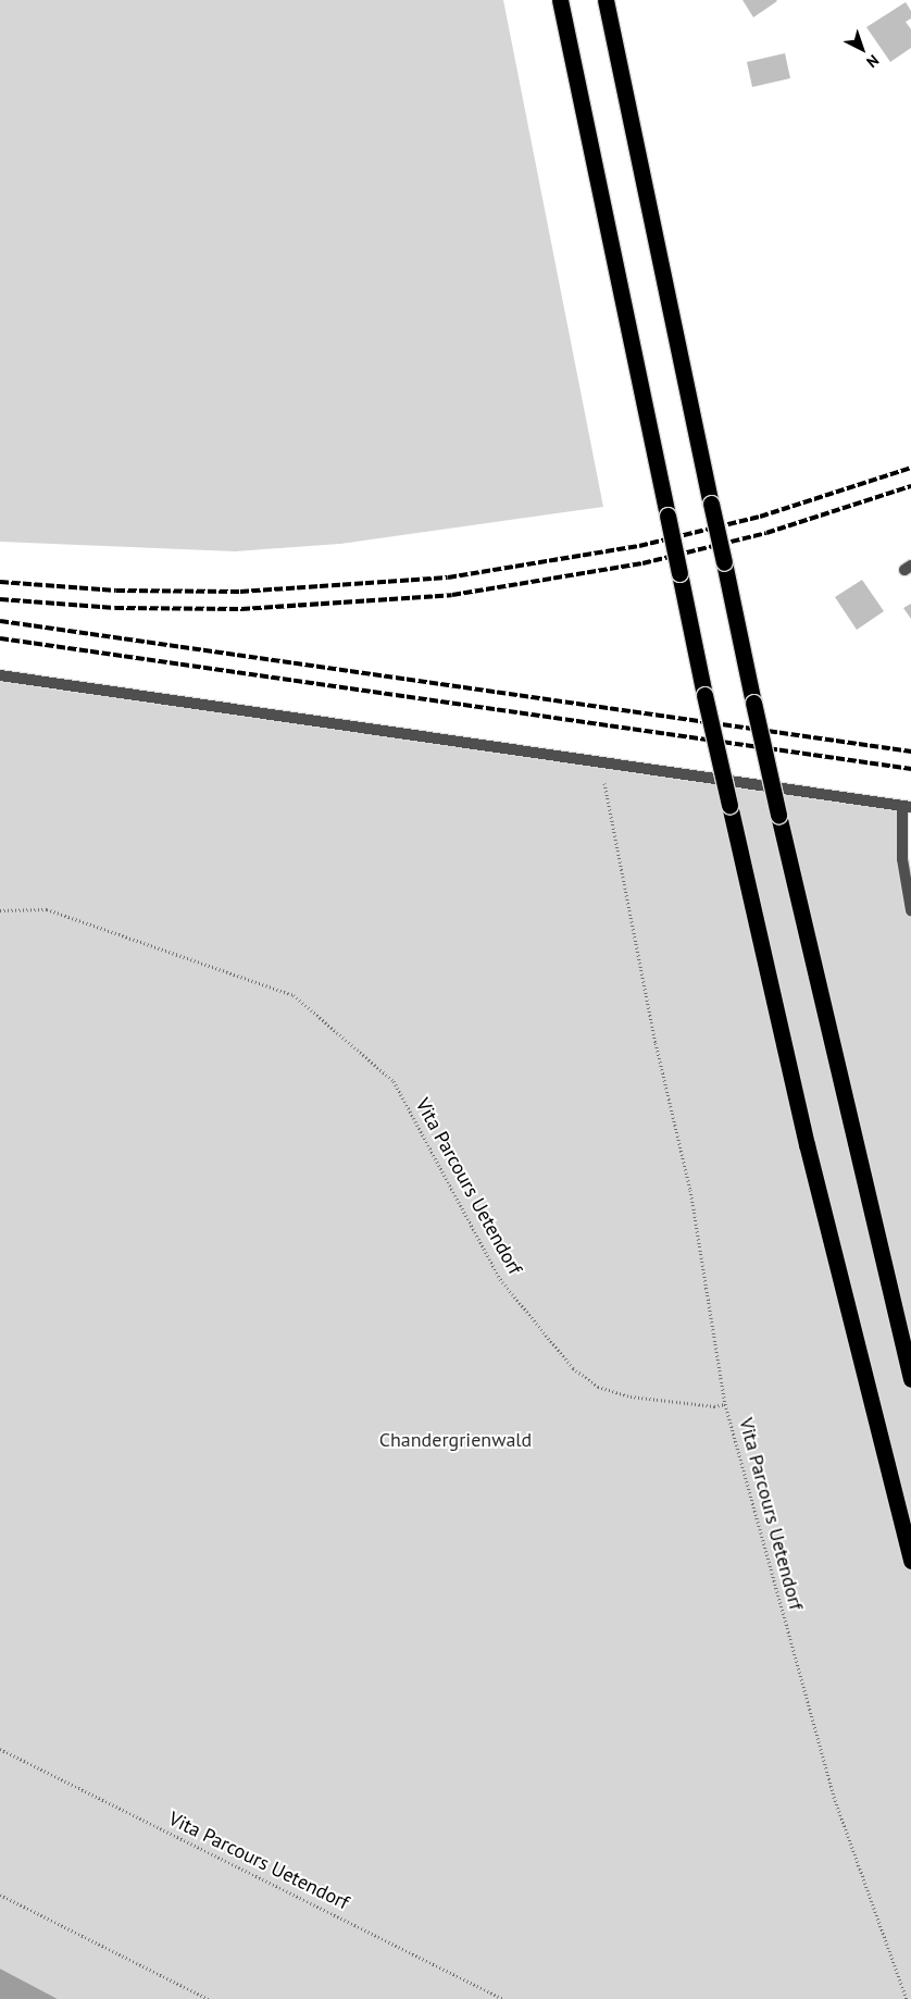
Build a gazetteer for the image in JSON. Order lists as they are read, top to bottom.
{
  "streets": {
    "path": ["Vita Parcours Uetendorf"]
  },
  "parks": ["Chandergrienwald"],
  "north": "bottom right"
}
